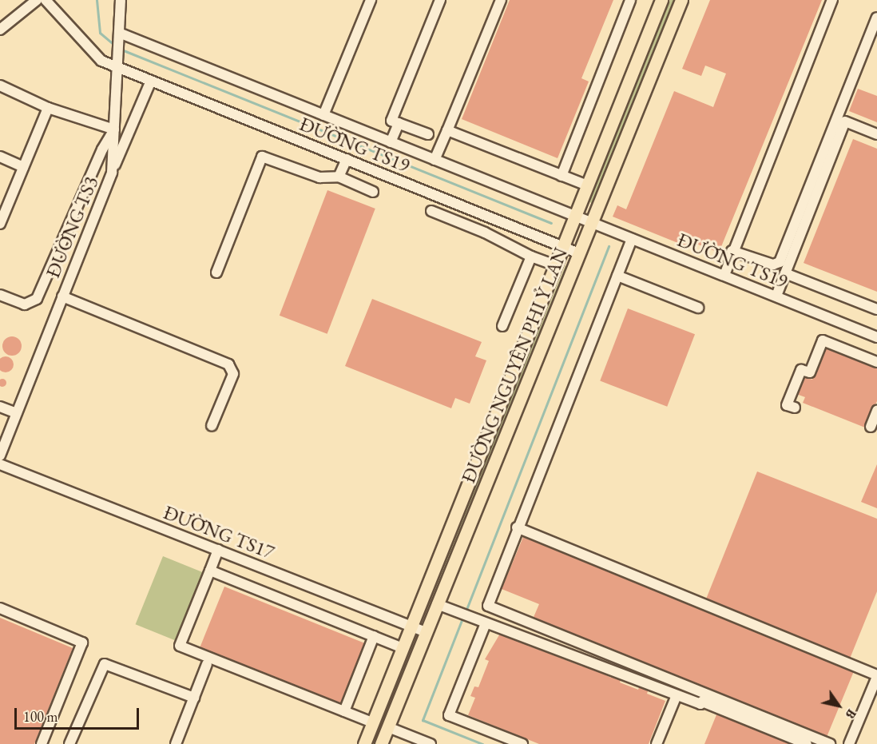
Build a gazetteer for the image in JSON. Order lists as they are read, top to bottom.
{
  "streets": {
    "main road": ["ĐƯỜNG NGUYÊN PHI Ỷ LAN"],
    "street": ["ĐƯỜNG TS19", "ĐƯỜNG TS3", "ĐƯỜNG TS17"]
  },
  "crossings": [
    ["ĐƯỜNG TS19", "ĐƯỜNG TS3"],
    ["ĐƯỜNG TS19", "ĐƯỜNG NGUYÊN PHI Ỷ LAN"],
    ["ĐƯỜNG NGUYÊN PHI Ỷ LAN", "ĐƯỜNG TS17"]
  ],
  "scale_bar": "100 m",
  "north": "bottom right"
}
